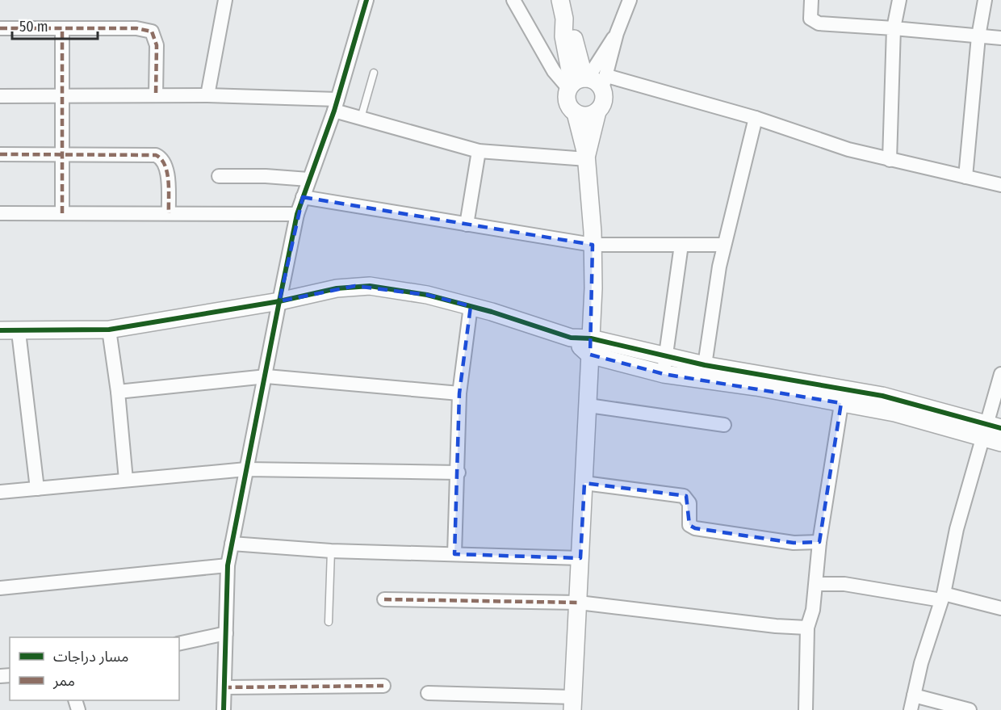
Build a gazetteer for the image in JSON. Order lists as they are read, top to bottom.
{
  "legend": ["مسار دراجات", "ممر"],
  "scale_bar": "50 m"
}
